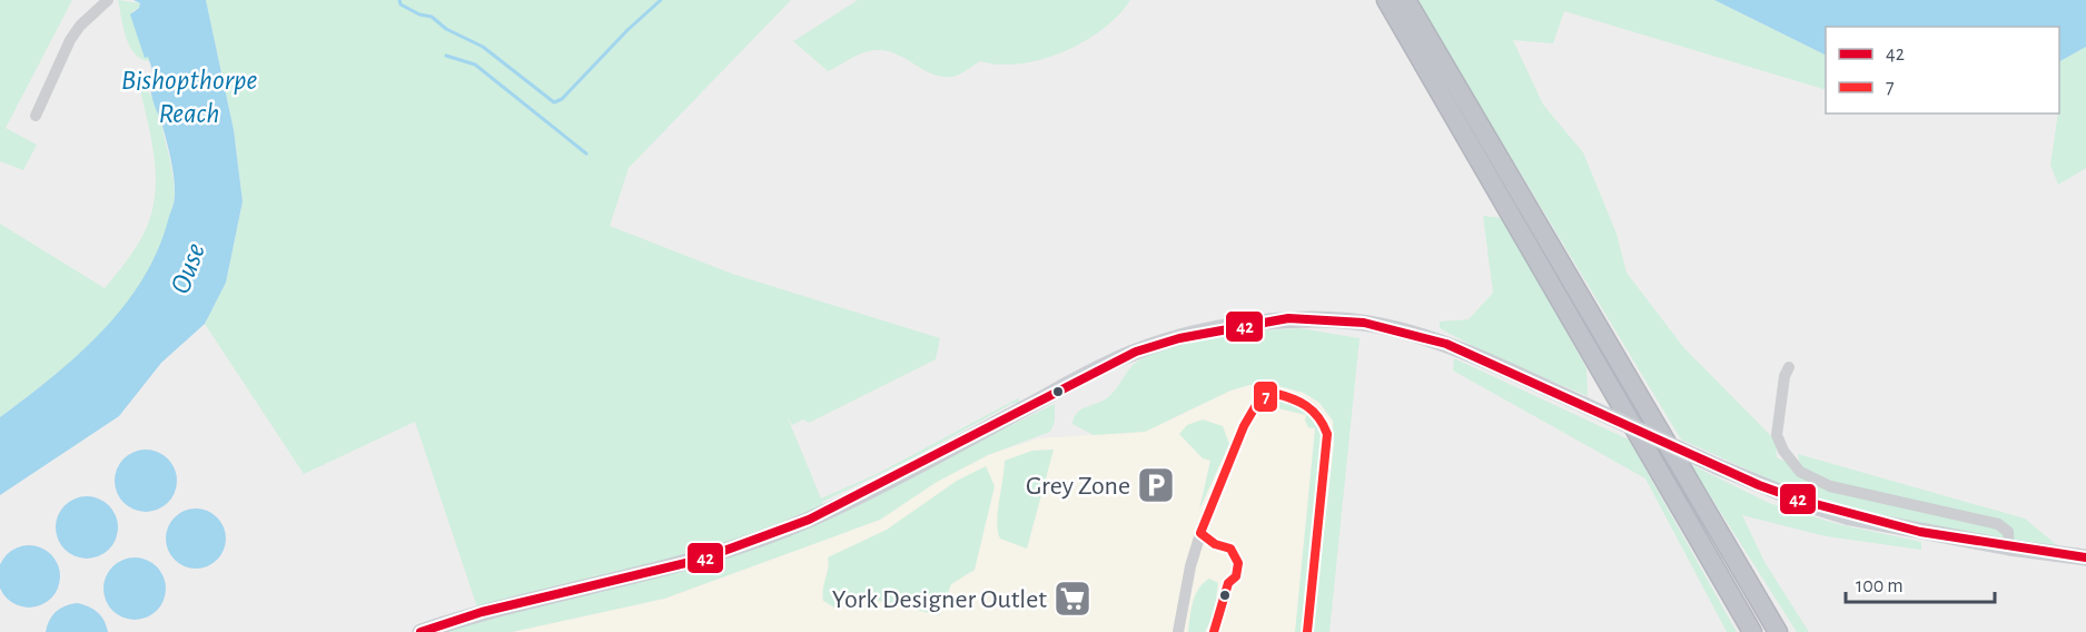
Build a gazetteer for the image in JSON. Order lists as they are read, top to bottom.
{
  "water": ["Bishopthorpe Reach", "Ouse"],
  "places": {
    "parking": ["Grey Zone"],
    "supermarket": ["York Designer Outlet"]
  },
  "lines": ["transit line 42", "transit line 7"],
  "legend": ["42", "7"],
  "scale_bar": "100 m"
}
